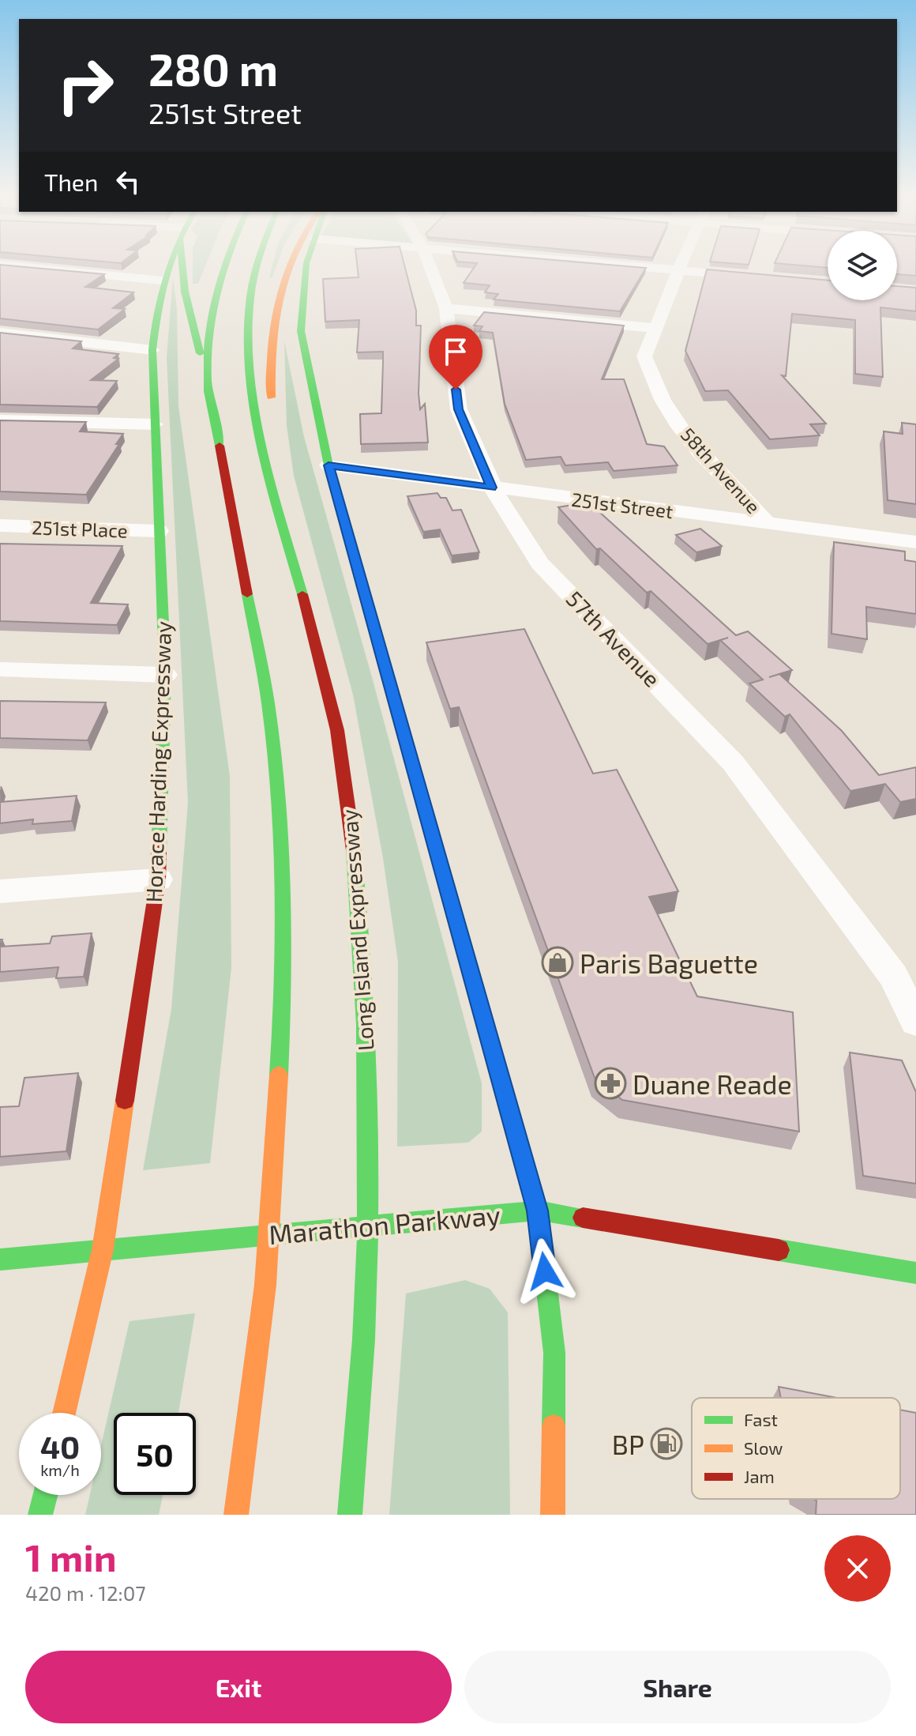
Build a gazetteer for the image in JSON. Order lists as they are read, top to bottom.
{
  "streets": {
    "main road": ["Horace Harding Expressway", "Long Island Expressway", "Marathon Parkway"],
    "street": [
      "58th Avenue",
      "251st Street",
      "251st Place",
      "57th Avenue"
    ]
  },
  "crossings": [
    ["58th Avenue", "251st Street"],
    ["251st Street", "57th Avenue"],
    ["251st Place", "Horace Harding Expressway"],
    ["Horace Harding Expressway", "Marathon Parkway"]
  ],
  "places": {
    "shop": ["Paris Baguette"],
    "pharmacy": ["Duane Reade"],
    "fuel station": ["BP"]
  },
  "legend": ["Fast", "Slow", "Jam"],
  "page": {
    "turn": ["280 m", "251st Street"],
    "then": "Then",
    "speed": "40 km/h",
    "limit": "50",
    "heading": ["1 min", "420 m · 12:07"],
    "buttons": ["Exit", "Share"]
  }
}
